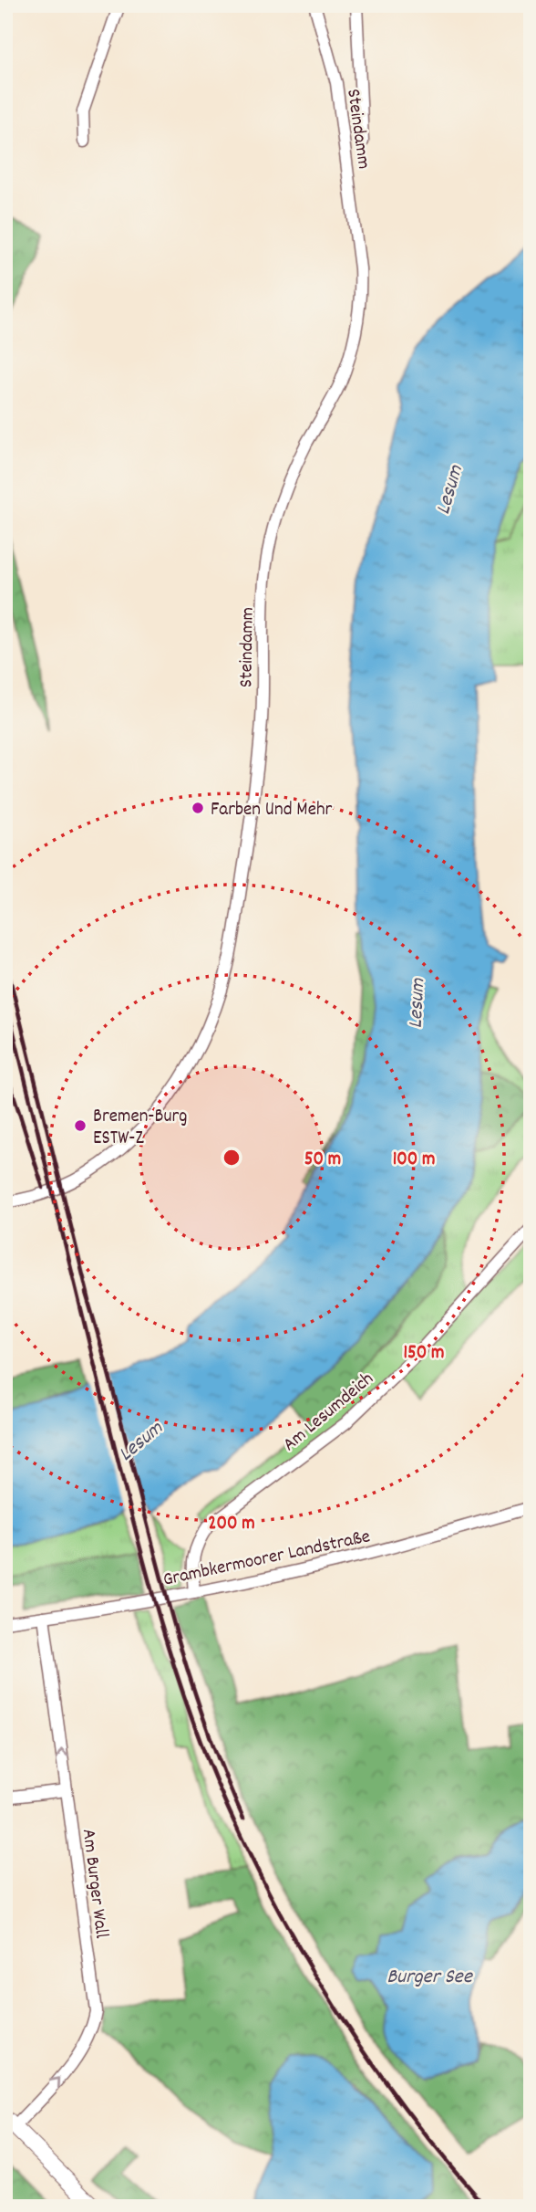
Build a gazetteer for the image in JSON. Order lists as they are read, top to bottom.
{
  "streets": {
    "street": [
      "Steindamm",
      "Am Lesumdeich",
      "Grambkermoorer Landstraße",
      "Am Burger Wall"
    ]
  },
  "crossings": [
    ["Am Lesumdeich", "Grambkermoorer Landstraße"],
    ["Grambkermoorer Landstraße", "Am Burger Wall"]
  ],
  "one_way": ["Am Burger Wall"],
  "water": ["Lesum", "Burger See"],
  "places": ["Farben Und Mehr", "Bremen-Burg ESTW-Z"],
  "rings": [
    "50 m",
    "100 m",
    "150 m",
    "200 m"
  ]
}
